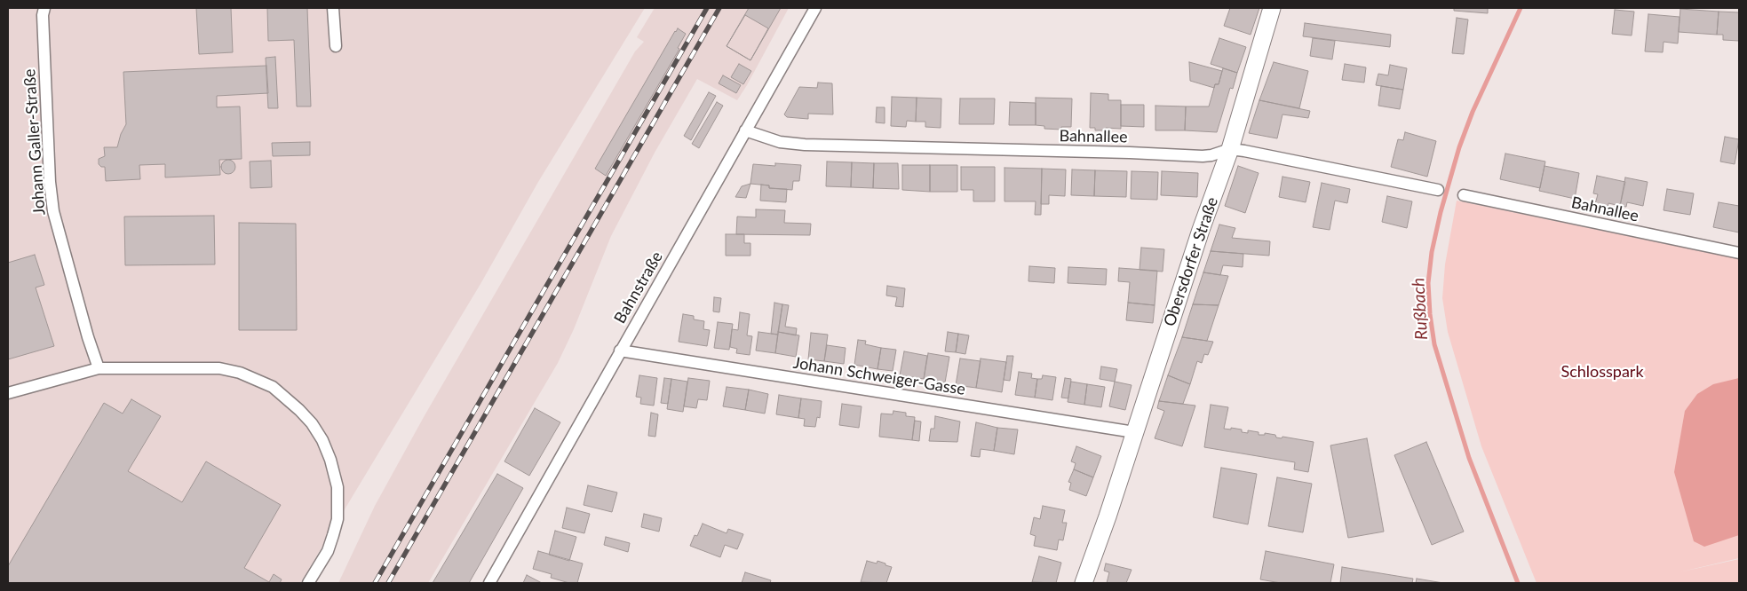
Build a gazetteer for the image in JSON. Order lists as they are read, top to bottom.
{
  "streets": {
    "main road": ["Obersdorfer Straße"],
    "street": [
      "Bahnallee",
      "Johann Galler-Straße",
      "Bahnstraße",
      "Johann Schweiger-Gasse"
    ]
  },
  "crossings": [
    ["Bahnallee", "Obersdorfer Straße"],
    ["Bahnallee", "Bahnstraße"],
    ["Obersdorfer Straße", "Johann Schweiger-Gasse"],
    ["Bahnstraße", "Johann Schweiger-Gasse"]
  ],
  "water": ["Rußbach"],
  "parks": ["Schlosspark"]
}
